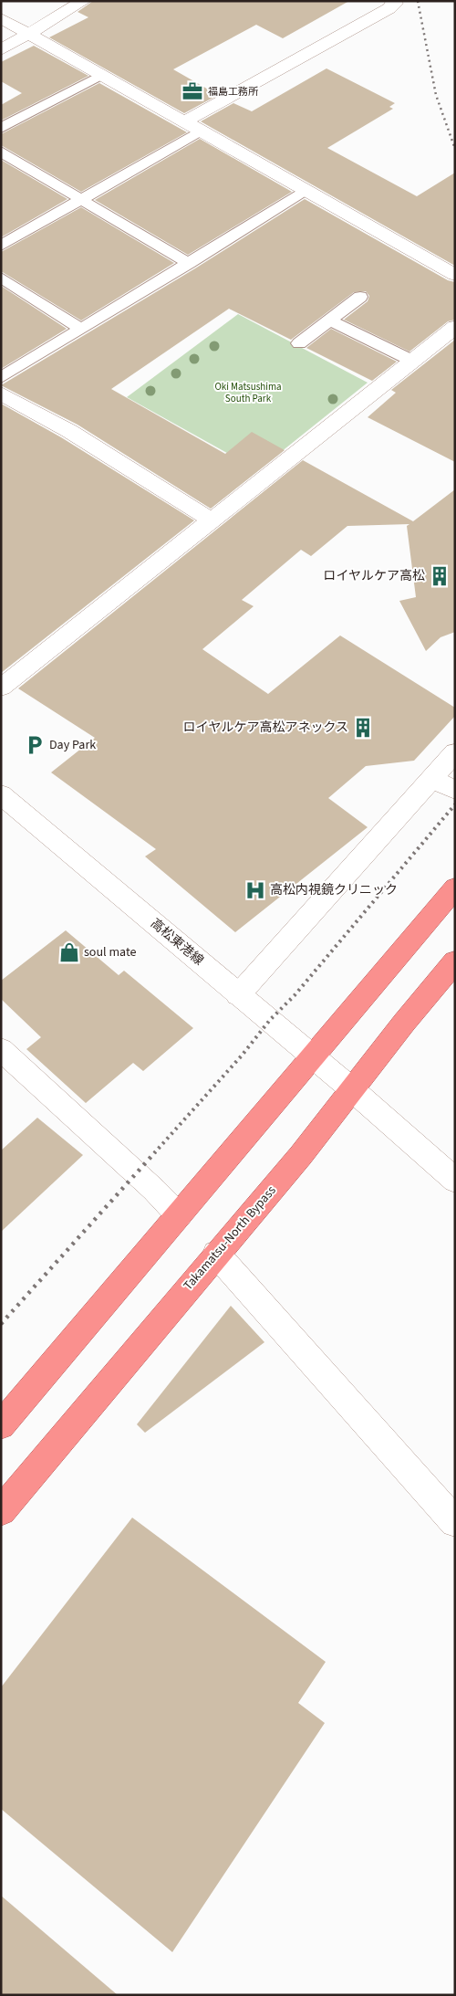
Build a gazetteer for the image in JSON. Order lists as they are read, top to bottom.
{
  "streets": {
    "highway": ["Takamatsu-North Bypass"],
    "street": ["高松東港線"]
  },
  "crossings": [
    ["高松東港線", "Takamatsu-North Bypass"]
  ],
  "parks": ["Oki Matsushima South Park"],
  "places": {
    "office": ["福島工務所"],
    "building": ["ロイヤルケア高松", "ロイヤルケア高松アネックス"],
    "parking": ["Day Park"],
    "hospital": ["高松内視鏡クリニック"],
    "shop": ["soul mate"]
  }
}
